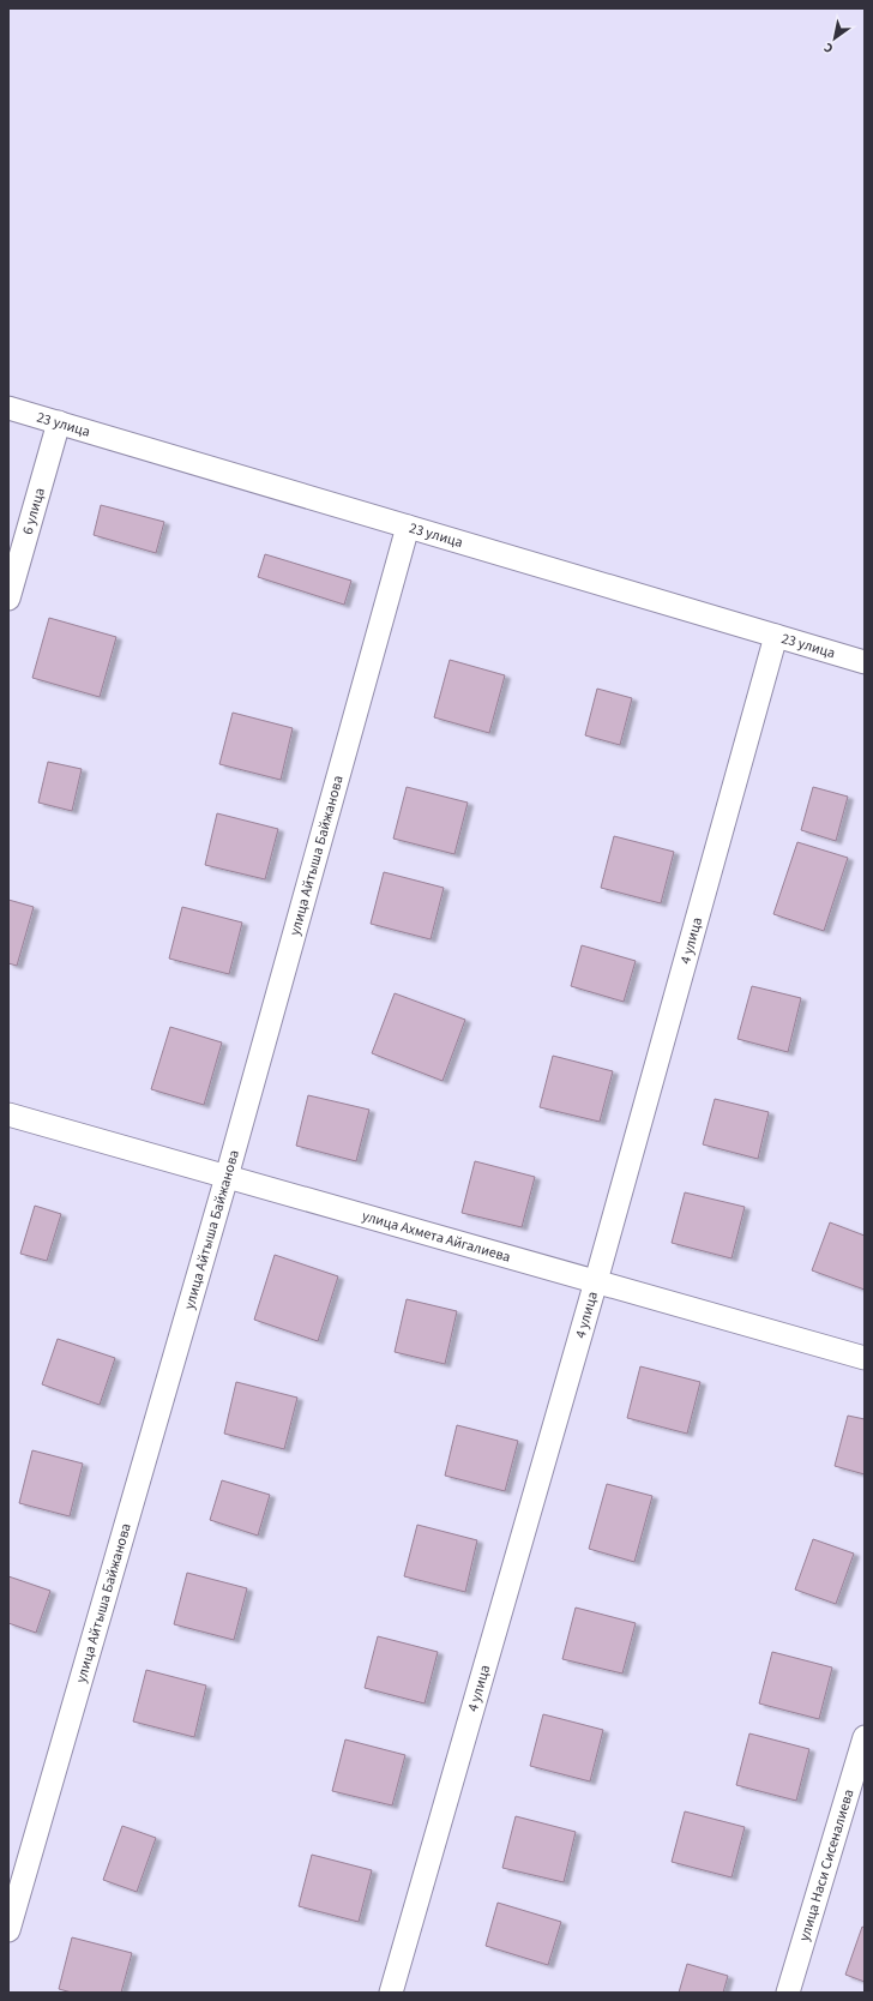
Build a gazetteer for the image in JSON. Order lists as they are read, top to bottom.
{
  "streets": {
    "street": [
      "23 улица",
      "6 улица",
      "улица Айтыша Байжанова",
      "4 улица",
      "улица Ахмета Айгалиева",
      "улица Наси Сисеналиева"
    ]
  },
  "crossings": [
    ["23 улица", "6 улица"],
    ["23 улица", "улица Айтыша Байжанова"],
    ["23 улица", "4 улица"],
    ["улица Айтыша Байжанова", "улица Ахмета Айгалиева"],
    ["4 улица", "улица Ахмета Айгалиева"]
  ],
  "north": "bottom left"
}
